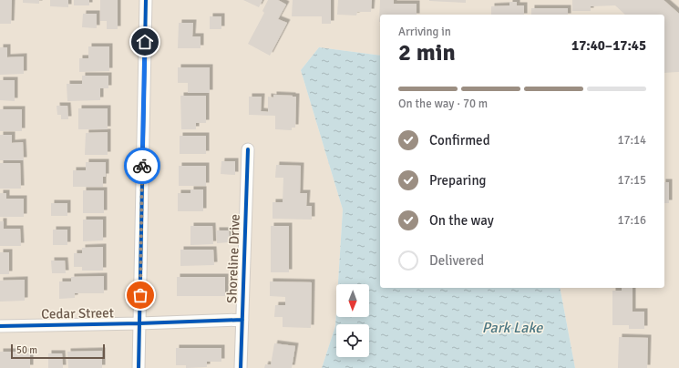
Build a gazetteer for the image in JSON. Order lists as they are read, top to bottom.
{
  "streets": {
    "street": ["Shoreline Drive", "Cedar Street"]
  },
  "crossings": [
    ["Shoreline Drive", "Cedar Street"]
  ],
  "water": ["Park Lake"],
  "scale_bar": "50 m",
  "north": "bottom",
  "page": {
    "heading": ["2 min", "Arriving in", "17:40–17:45"],
    "bar": "On the way · 70 m",
    "list": [
      ["Confirmed", "17:14"],
      ["Preparing", "17:15"],
      ["On the way", "17:16"],
      "Delivered"
    ],
    "scale": "50 m"
  }
}
